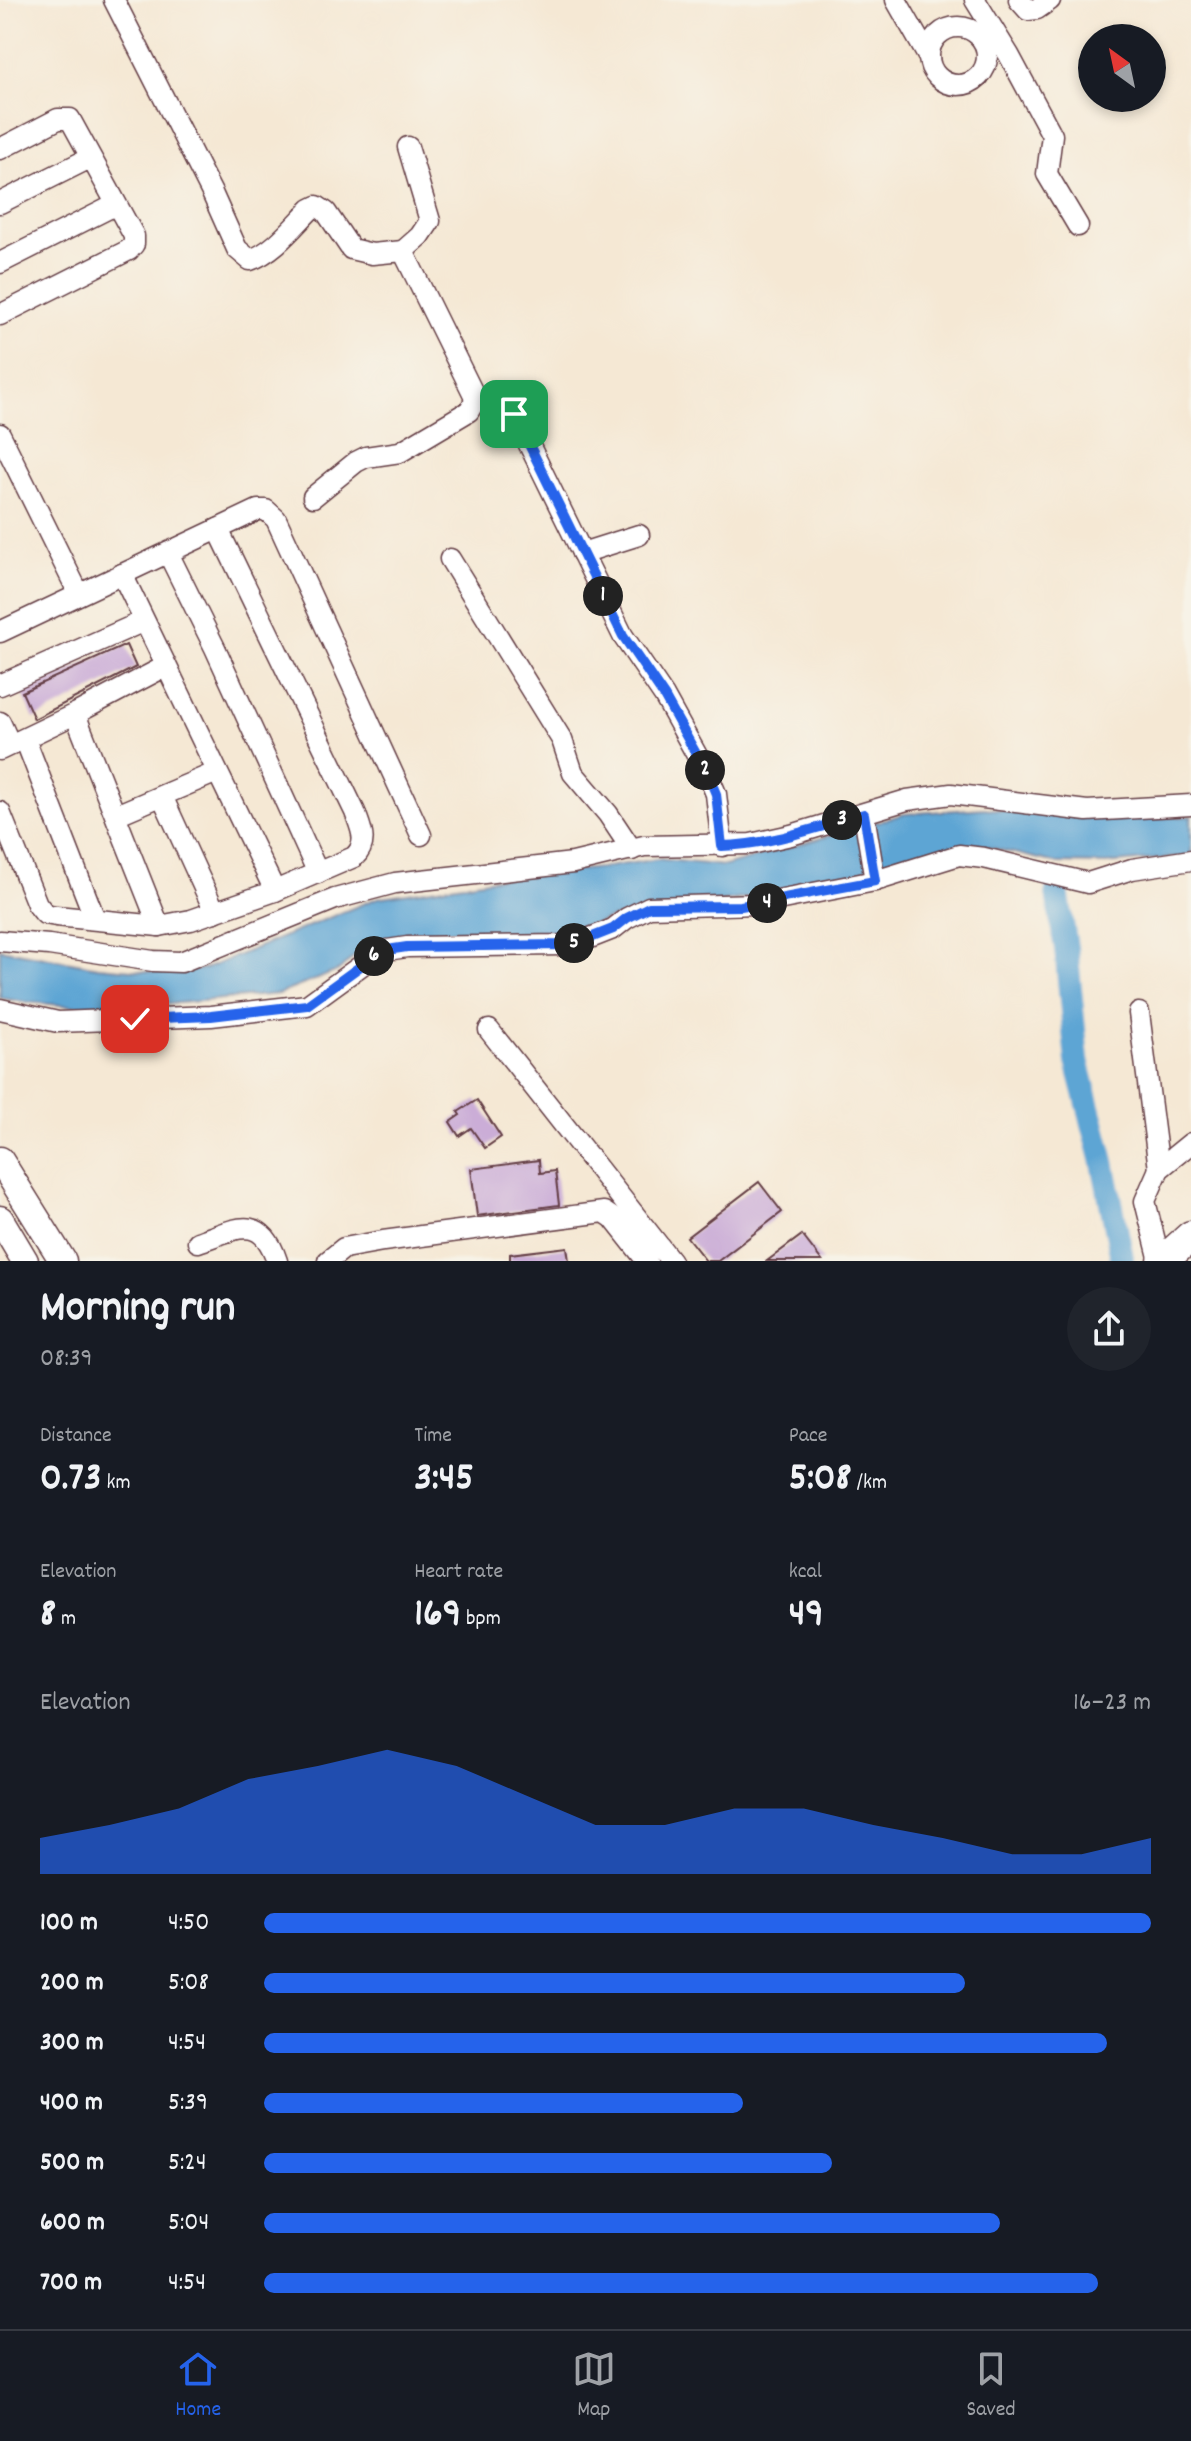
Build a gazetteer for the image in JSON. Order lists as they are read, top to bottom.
{
  "north": "top left",
  "page": {
    "pins": [
      "1",
      "2",
      "3",
      "4",
      "5",
      "6"
    ],
    "heading": ["Morning run", "08:39"],
    "stats": [
      ["Distance", "0.73 km"],
      ["Time", "3:45"],
      ["Pace", "5:08 /km"],
      ["Elevation", "8 m"],
      ["Heart rate", "169 bpm"],
      ["kcal", "49"]
    ],
    "chart": ["Elevation", "16–23 m"],
    "list": [
      {
        "name": "100 m",
        "note": "4:50"
      },
      {
        "name": "200 m",
        "note": "5:08"
      },
      {
        "name": "300 m",
        "note": "4:54"
      },
      {
        "name": "400 m",
        "note": "5:39"
      },
      {
        "name": "500 m",
        "note": "5:24"
      },
      {
        "name": "600 m",
        "note": "5:04"
      },
      {
        "name": "700 m",
        "note": "4:54"
      }
    ],
    "tabs": ["Home", "Map", "Saved"]
  }
}
